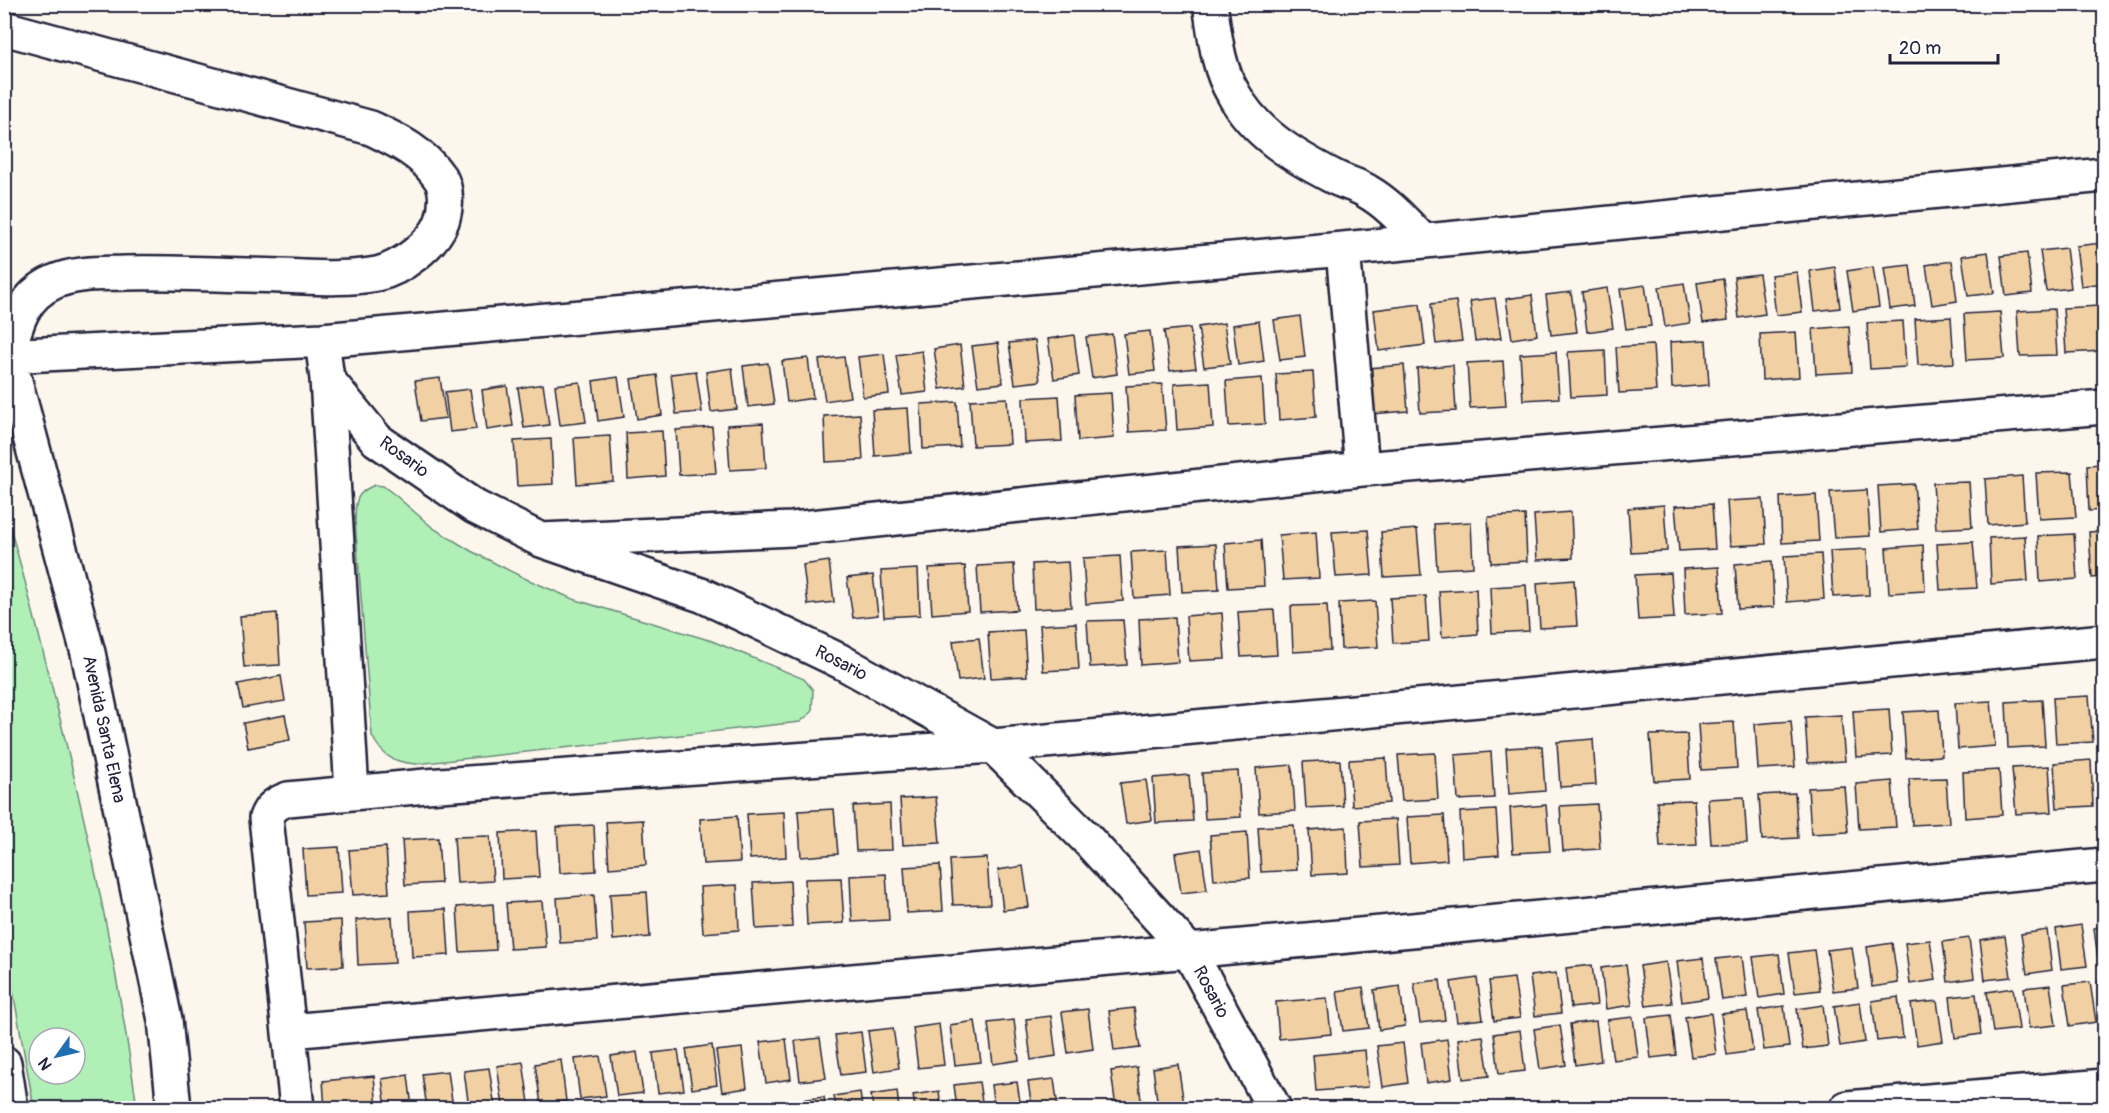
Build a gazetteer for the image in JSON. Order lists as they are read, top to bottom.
{
  "streets": {
    "street": ["Rosario", "Avenida Santa Elena"]
  },
  "scale_bar": "20 m",
  "north": "bottom left"
}
